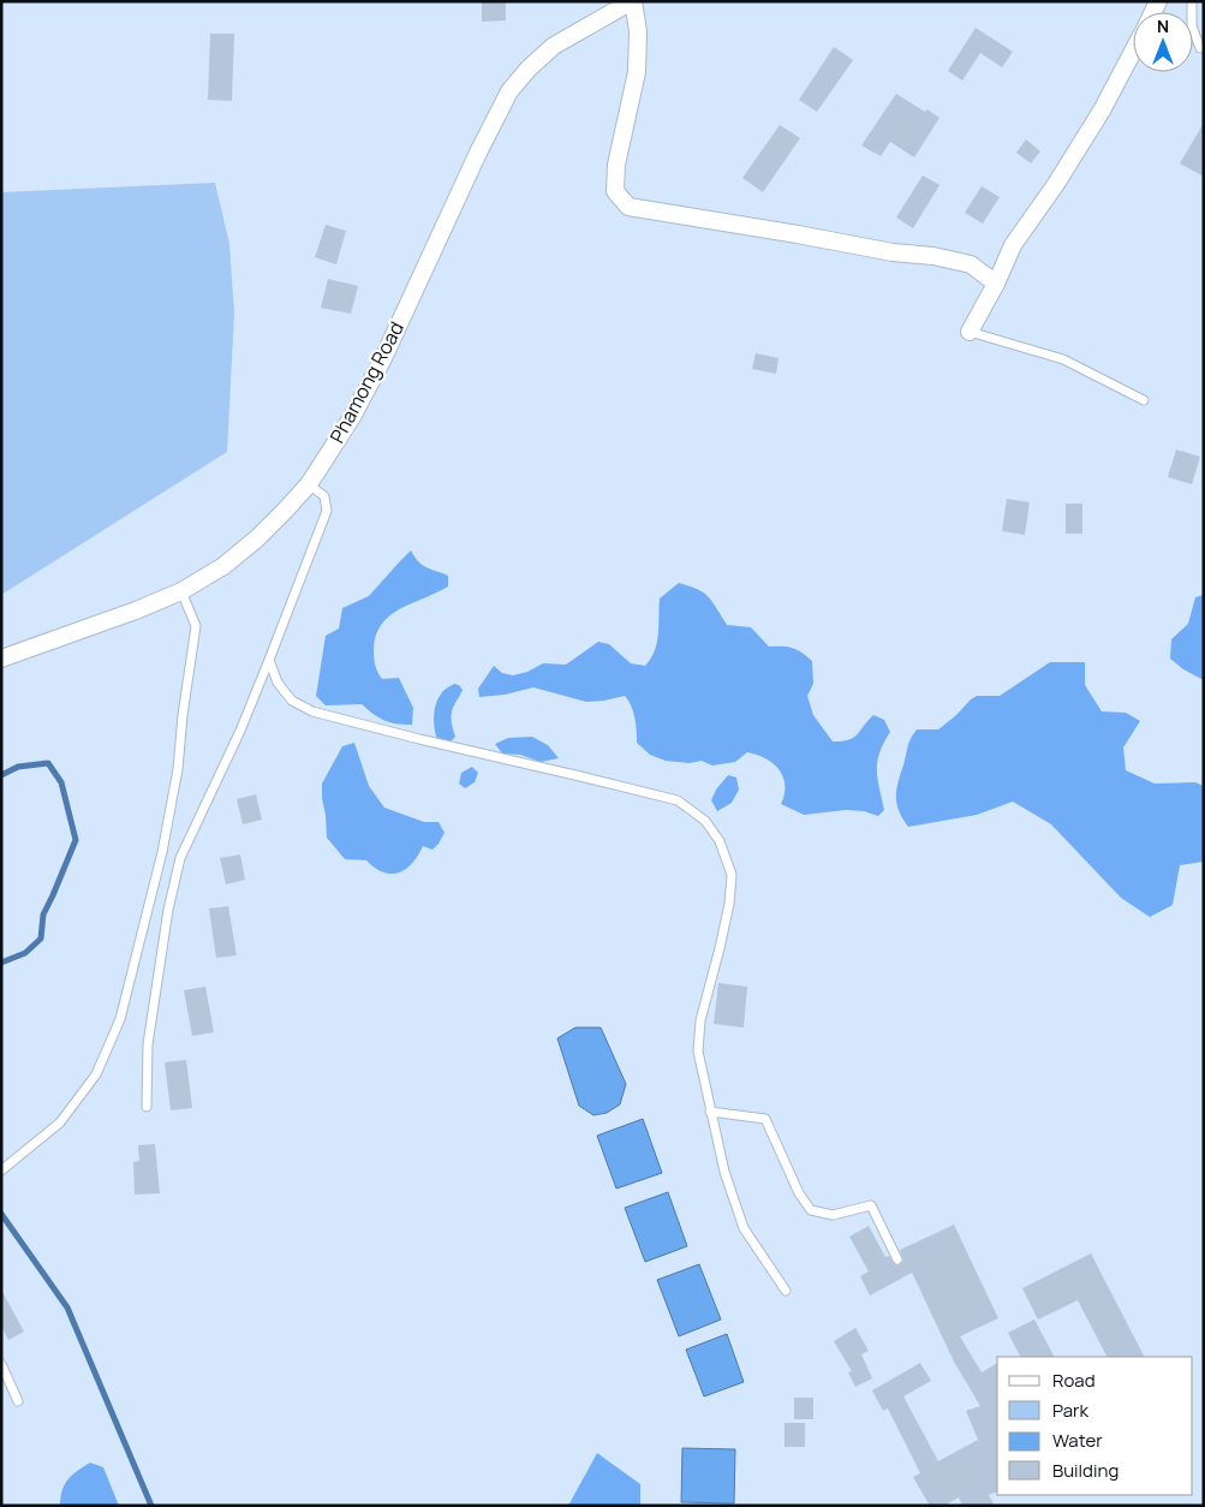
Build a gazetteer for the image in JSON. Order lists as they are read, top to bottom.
{
  "streets": {
    "street": ["Phamong Road"]
  },
  "legend": [
    "Road",
    "Park",
    "Water",
    "Building"
  ],
  "north": "top"
}
